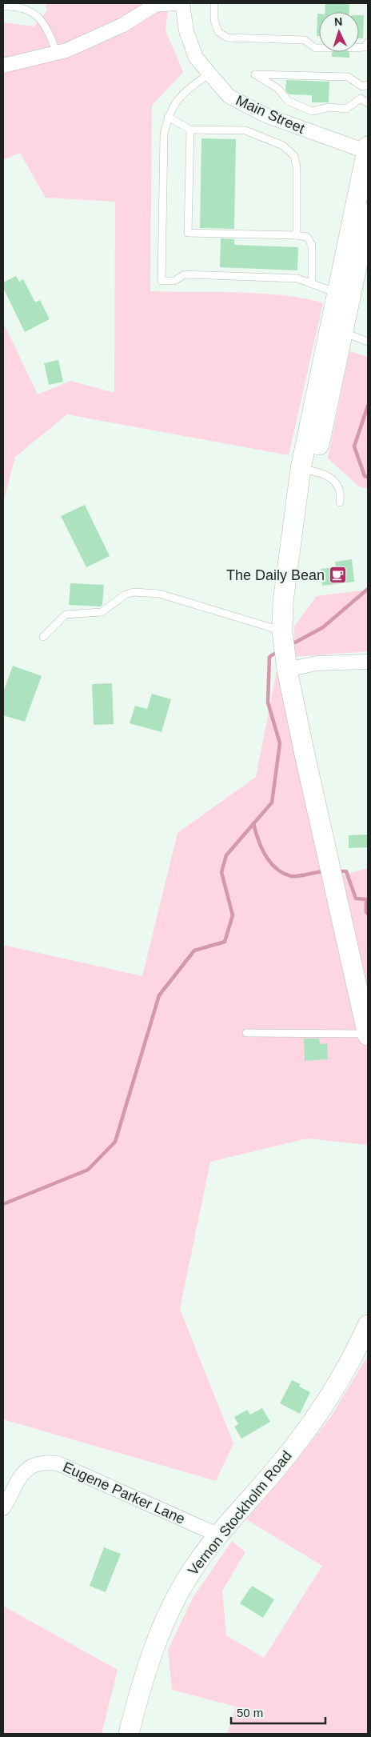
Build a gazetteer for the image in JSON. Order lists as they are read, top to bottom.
{
  "streets": {
    "main road": ["Vernon Stockholm Road"],
    "street": ["Main Street", "Eugene Parker Lane"]
  },
  "crossings": [
    ["Eugene Parker Lane", "Vernon Stockholm Road"]
  ],
  "places": {
    "cafe": ["The Daily Bean"]
  },
  "scale_bar": "50 m",
  "north": "top"
}
